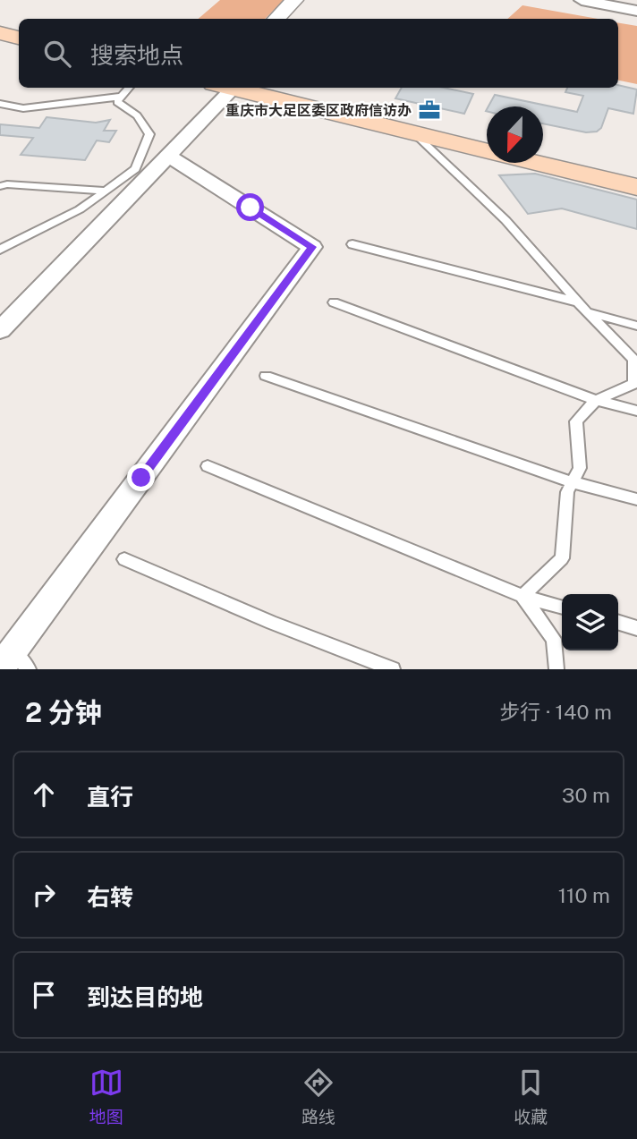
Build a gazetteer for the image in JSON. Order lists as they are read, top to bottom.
{
  "places": {
    "office": ["重庆市大足区委区政府信访办"]
  },
  "north": "bottom",
  "page": {
    "search": "搜索地点",
    "heading": ["2 分钟", "步行 · 140 m"],
    "list": [
      ["直行", "30 m"],
      ["右转", "110 m"],
      "到达目的地"
    ],
    "nav": ["地图", "路线", "收藏"]
  }
}
